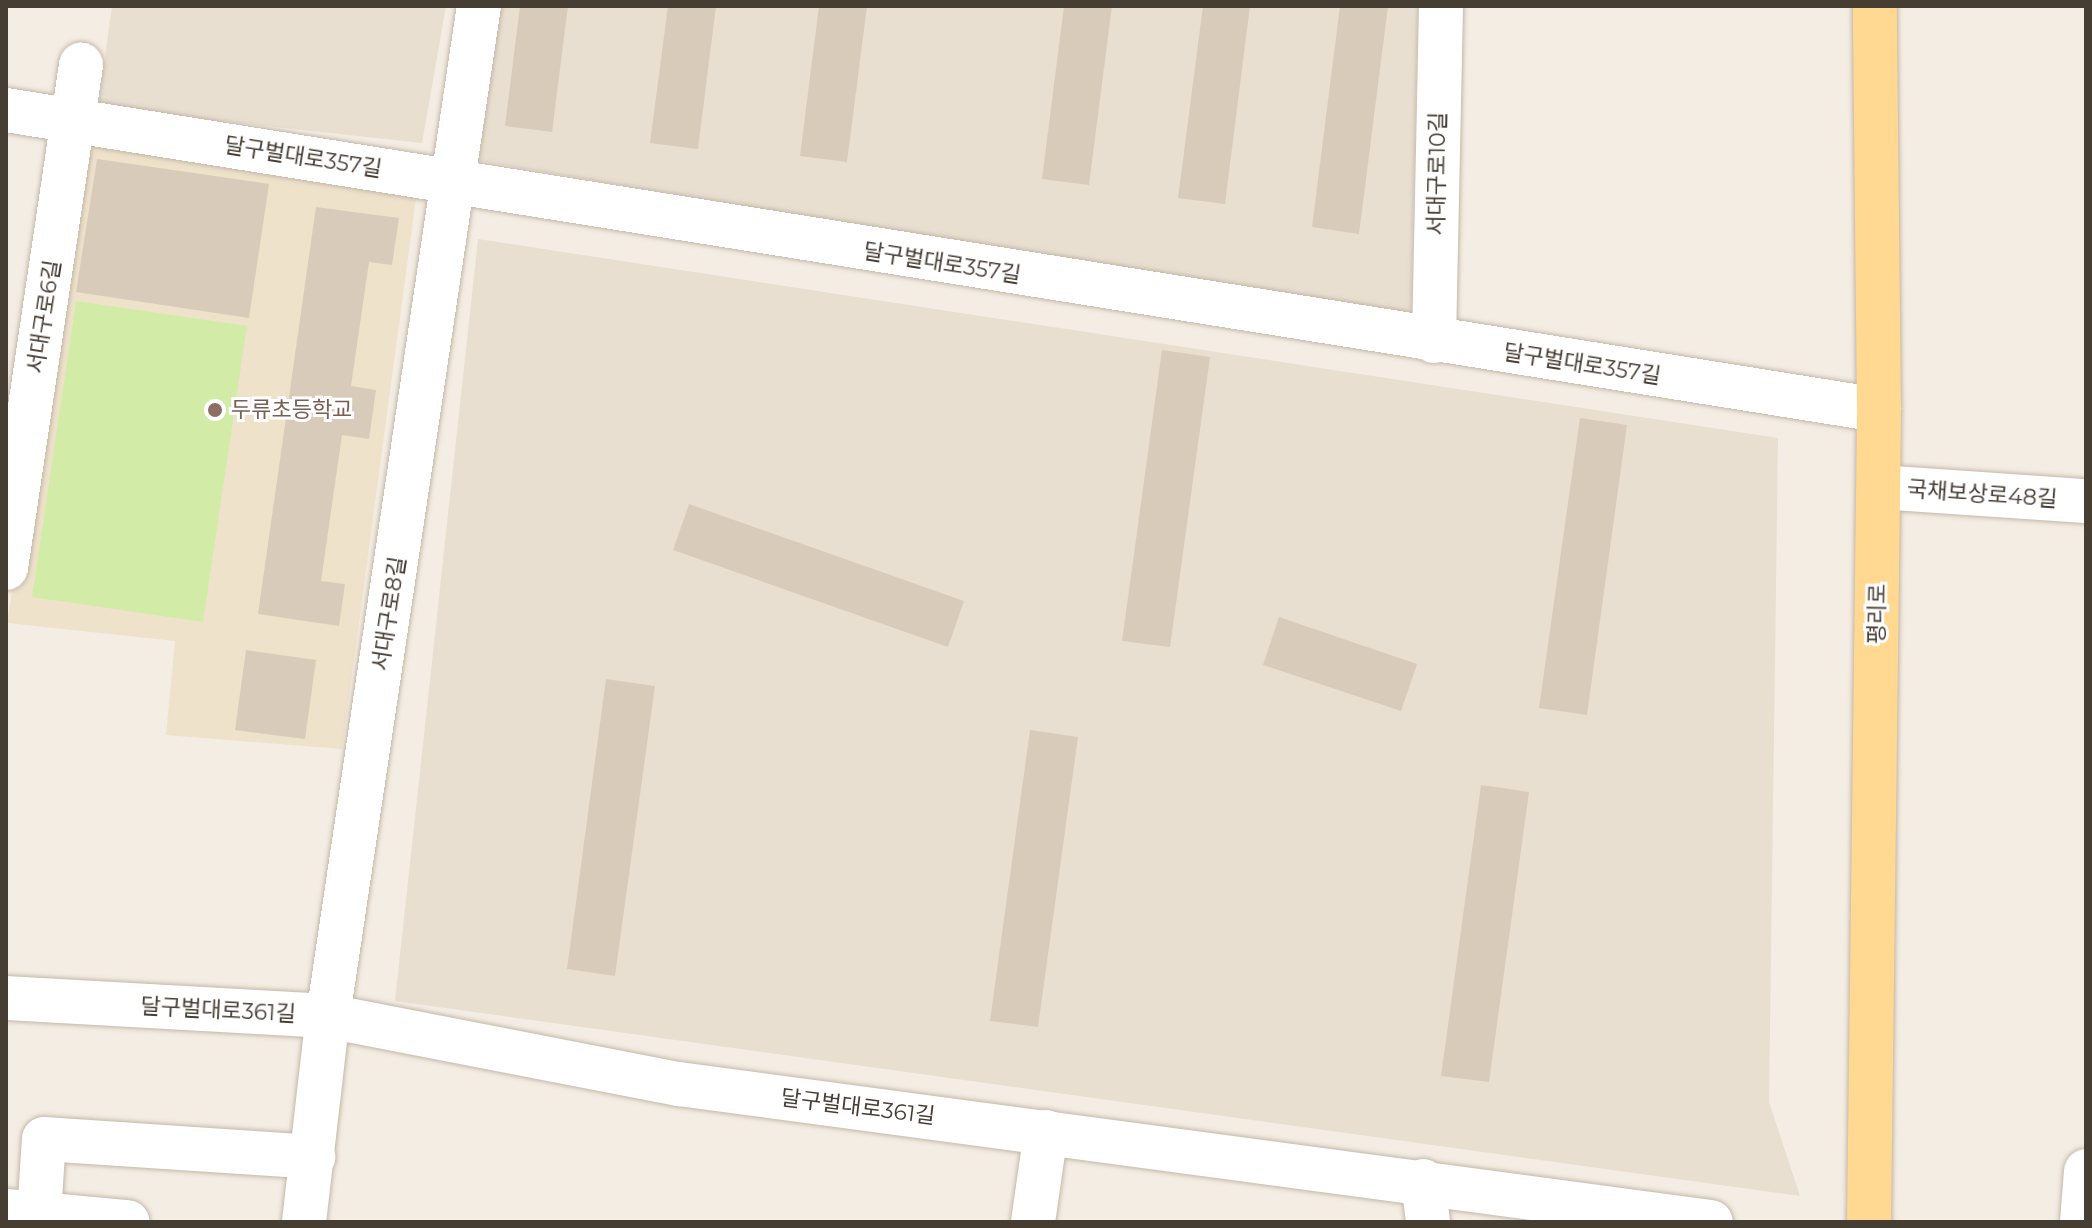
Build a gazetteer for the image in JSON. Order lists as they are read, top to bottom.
{
  "streets": {
    "main road": ["평리로"],
    "street": [
      "달구벌대로357길",
      "서대구로10길",
      "서대구로6길",
      "국채보상로48길",
      "서대구로8길",
      "달구벌대로361길"
    ]
  },
  "crossings": [
    ["달구벌대로357길", "서대구로10길"],
    ["달구벌대로357길", "서대구로6길"],
    ["달구벌대로357길", "서대구로8길"],
    ["달구벌대로357길", "평리로"],
    ["국채보상로48길", "평리로"],
    ["서대구로8길", "달구벌대로361길"]
  ],
  "places": ["두류초등학교"]
}
